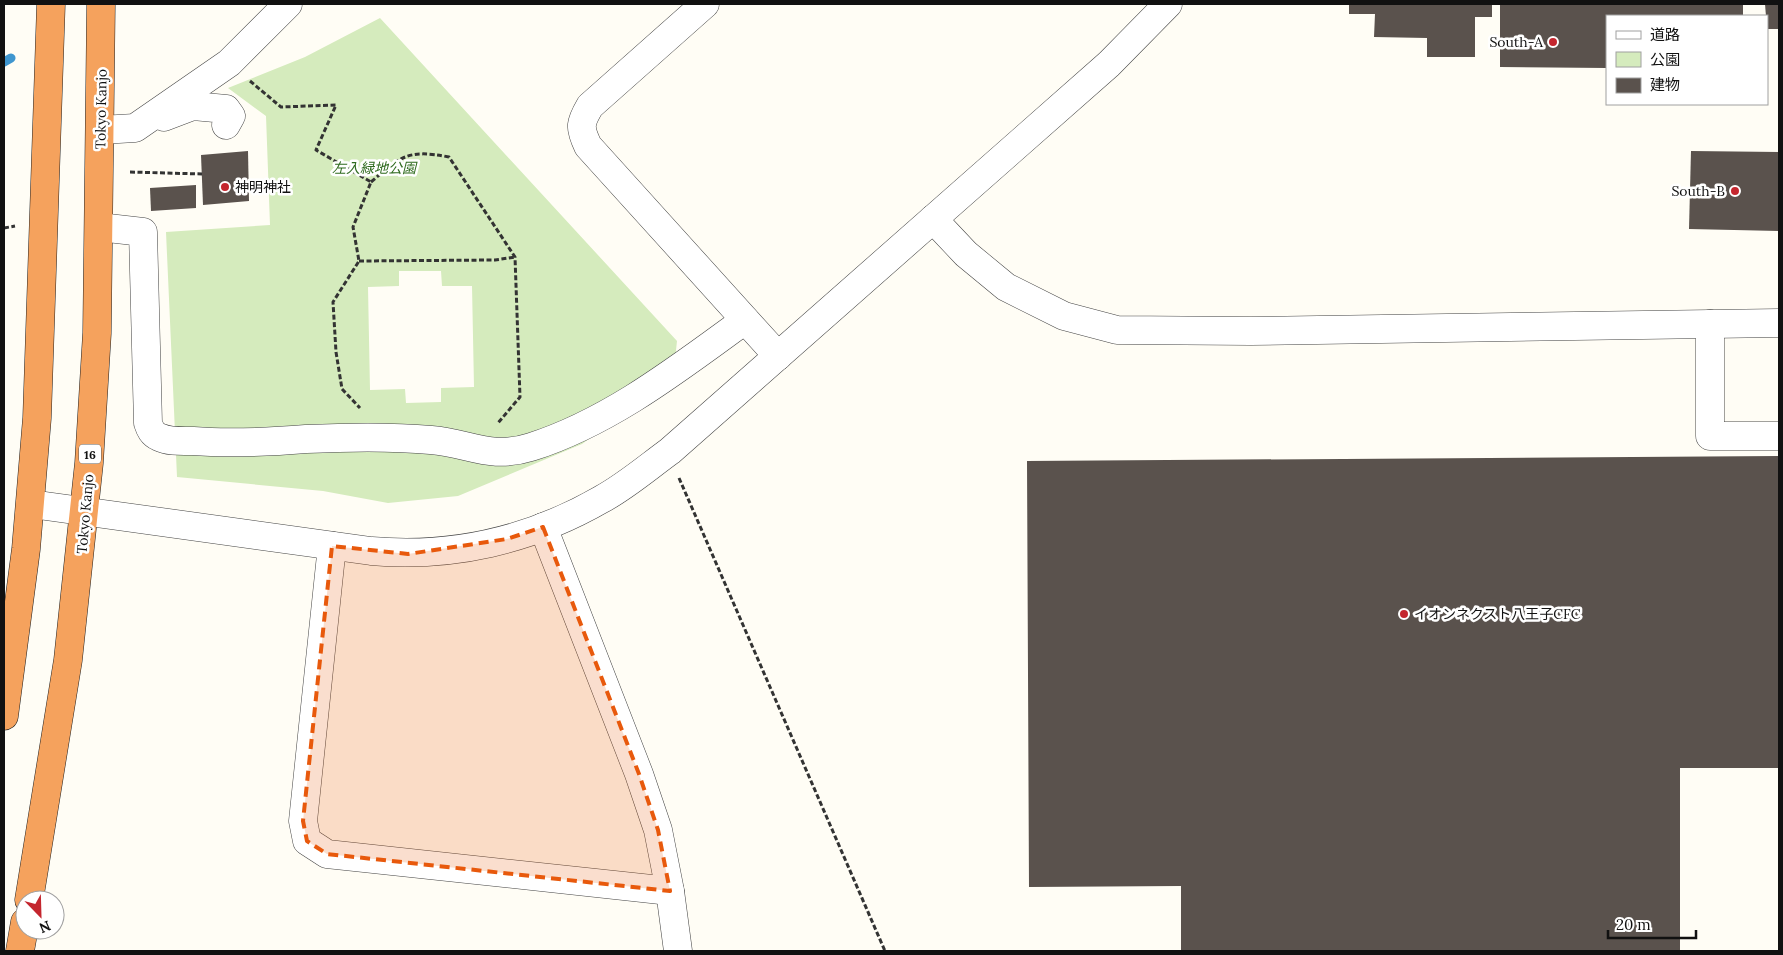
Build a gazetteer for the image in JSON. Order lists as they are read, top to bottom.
{
  "streets": {
    "highway": ["Tokyo Kanjo", "16"]
  },
  "parks": ["左入緑地公園"],
  "places": [
    "South-A",
    "神明神社",
    "South-B",
    "イオンネクスト八王子CFC"
  ],
  "legend": ["道路", "公園", "建物"],
  "scale_bar": "20 m",
  "north": "bottom right"
}
